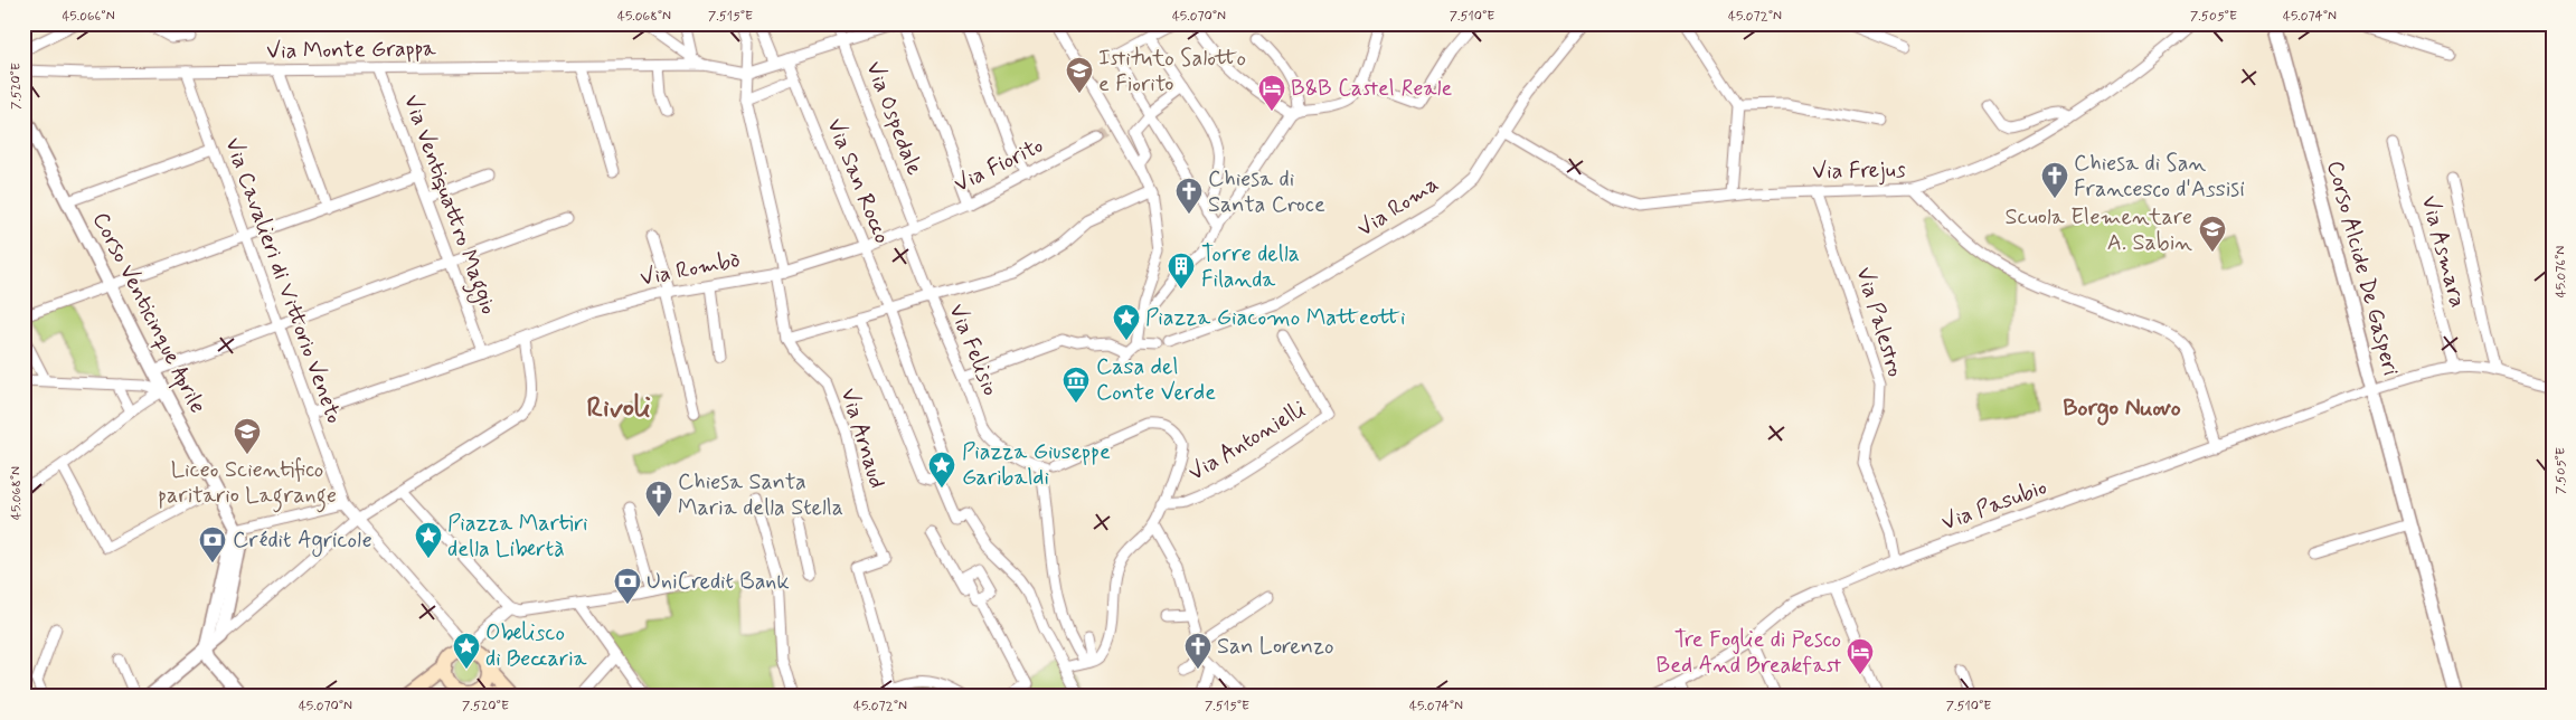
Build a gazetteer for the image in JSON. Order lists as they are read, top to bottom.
{
  "streets": {
    "street": [
      "Via Monte Grappa",
      "Via Ospedale",
      "Via Fiorito",
      "Via Frejus",
      "Via San Rocco",
      "Via Ventiquattro Maggio",
      "Via Roma",
      "Via Asmara",
      "Corso Alcide De Gasperi",
      "Via Rombò",
      "Via Cavalieri di Vittorio Veneto",
      "Corso Venticinque Aprile",
      "Via Palestro",
      "Via Felisio",
      "Via Arnaud",
      "Via Antonielli",
      "Via Pasubio"
    ]
  },
  "crossings": [
    ["Via Monte Grappa", "Via Ventiquattro Maggio"],
    ["Via Monte Grappa", "Via Cavalieri di Vittorio Veneto"],
    ["Via Monte Grappa", "Via Arnaud"],
    ["Via Ospedale", "Via Fiorito"],
    ["Via Ospedale", "Via Felisio"],
    ["Via Fiorito", "Via San Rocco"],
    ["Via Fiorito", "Via Rombò"],
    ["Via Fiorito", "Via Felisio"],
    ["Via Frejus", "Via Roma"],
    ["Via Frejus", "Via Palestro"],
    ["Via Frejus", "Via Pasubio"],
    ["Via San Rocco", "Via Rombò"],
    ["Via Ventiquattro Maggio", "Via Rombò"],
    ["Via Asmara", "Via Pasubio"],
    ["Corso Alcide De Gasperi", "Via Pasubio"],
    ["Via Rombò", "Via Cavalieri di Vittorio Veneto"],
    ["Via Rombò", "Via Arnaud"],
    ["Via Palestro", "Via Pasubio"]
  ],
  "districts": ["Rivoli", "Borgo Nuovo"],
  "places": {
    "school or university": ["Istituto Salotto e Fiorito", "Scuola Elementare A. Sabin", "Liceo Scientifico paritario Lagrange"],
    "hotel": ["B&B Castel Reale", "Tre Foglie di Pesco Bed And Breakfast"],
    "church": [
      "Chiesa di San Francesco d'Assisi",
      "Chiesa di Santa Croce",
      "Chiesa Santa Maria della Stella",
      "San Lorenzo"
    ],
    "building": ["Torre della Filanda"],
    "place": [
      "Piazza Giacomo Matteotti",
      "Piazza Giuseppe Garibaldi",
      "Piazza Martiri della Libertà",
      "Obelisco di Beccaria"
    ],
    "museum": ["Casa del Conte Verde"],
    "bank": ["Crédit Agricole", "UniCredit Bank"]
  },
  "coordinates": [
    "45.066°N",
    "45.068°N",
    "7.515°E",
    "45.070°N",
    "7.510°E",
    "45.072°N",
    "7.505°E",
    "45.074°N",
    "7.520°E",
    "45.076°N"
  ]
}
